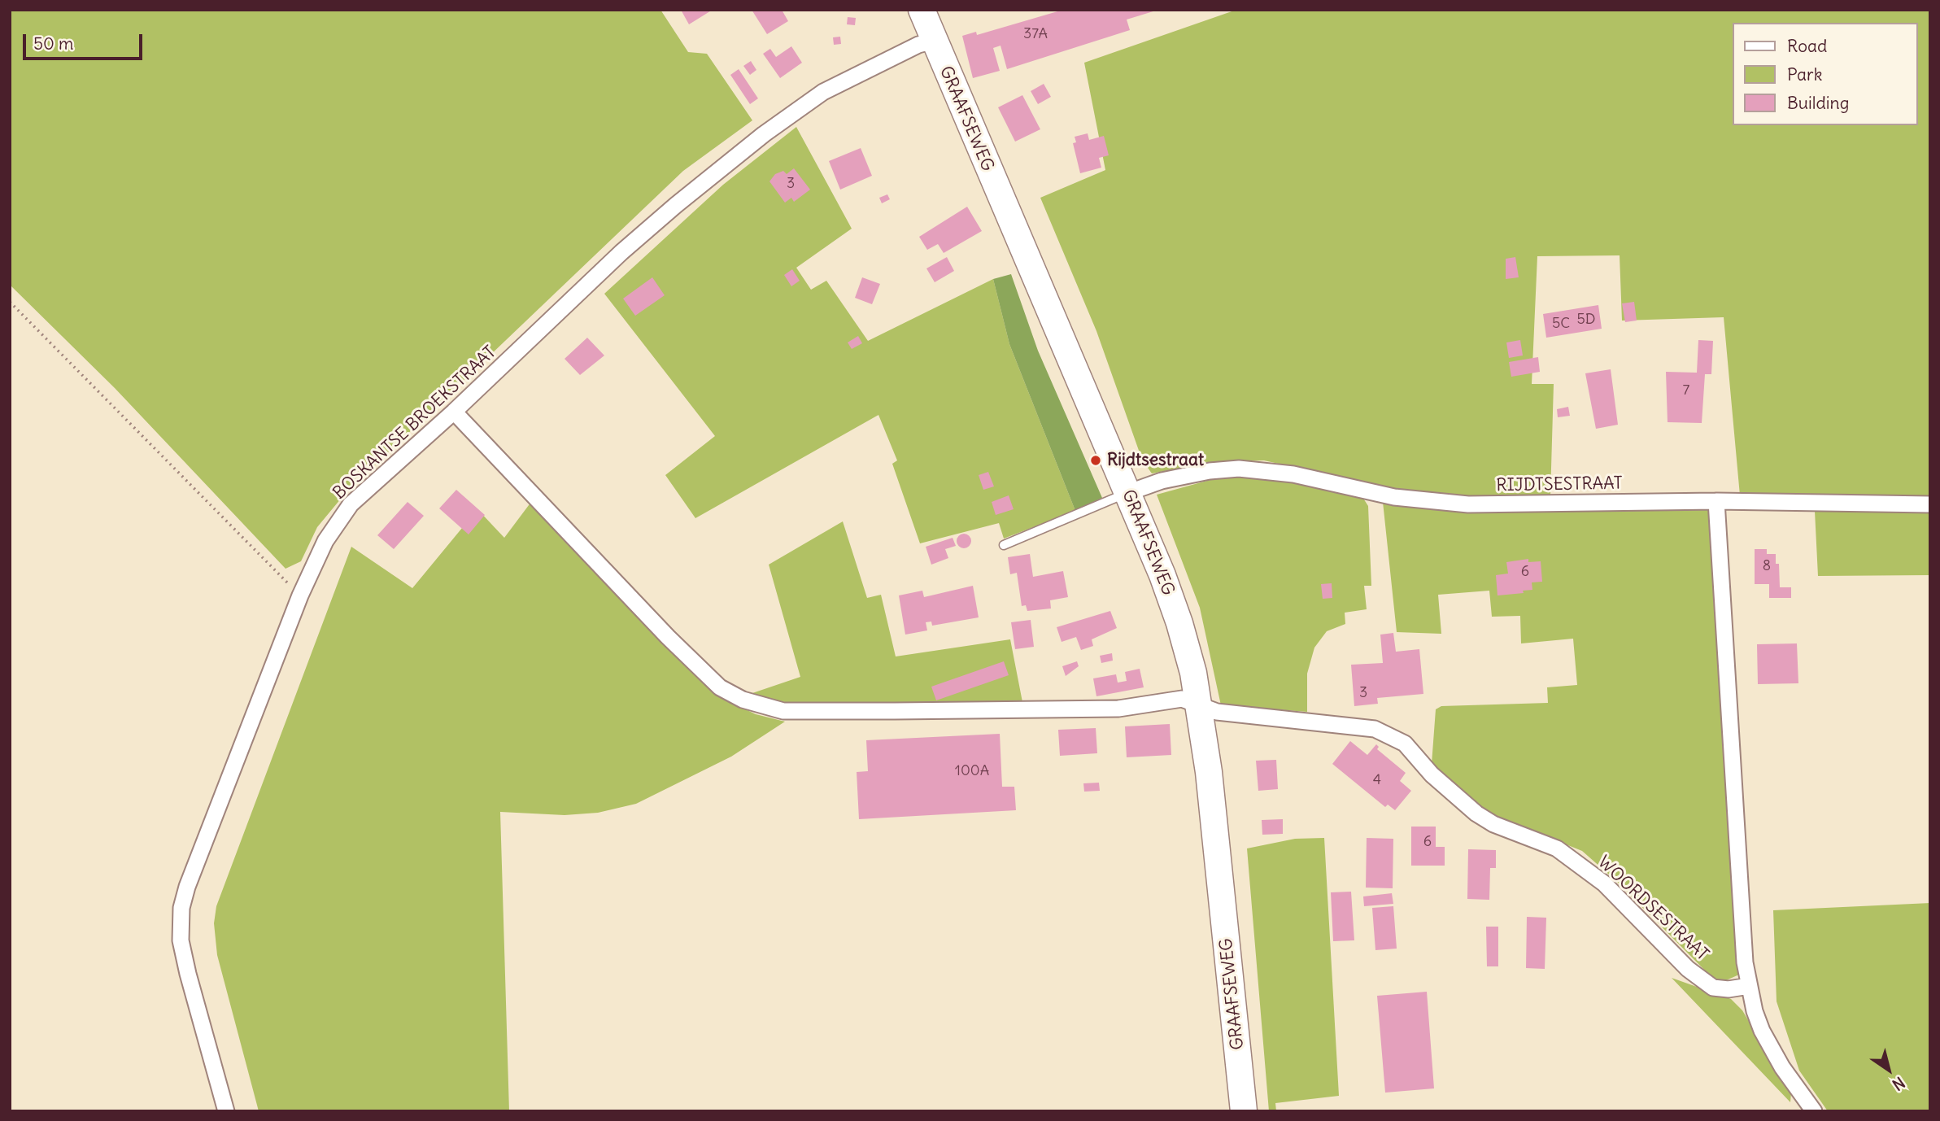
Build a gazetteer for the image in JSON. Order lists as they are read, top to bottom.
{
  "streets": {
    "main road": ["GRAAFSEWEG"],
    "street": ["BOSKANTSE BROEKSTRAAT", "RIJDTSESTRAAT", "WOORDSESTRAAT"]
  },
  "crossings": [
    ["GRAAFSEWEG", "BOSKANTSE BROEKSTRAAT"],
    ["GRAAFSEWEG", "RIJDTSESTRAAT"],
    ["GRAAFSEWEG", "WOORDSESTRAAT"],
    ["BOSKANTSE BROEKSTRAAT", "WOORDSESTRAAT"]
  ],
  "places": ["Rijdtsestraat"],
  "house_numbers": [
    "37A",
    "3",
    "5D",
    "5C",
    "7",
    "8",
    "6",
    "3",
    "100A",
    "4",
    "6"
  ],
  "legend": ["Road", "Park", "Building"],
  "scale_bar": "50 m",
  "north": "bottom right"
}
